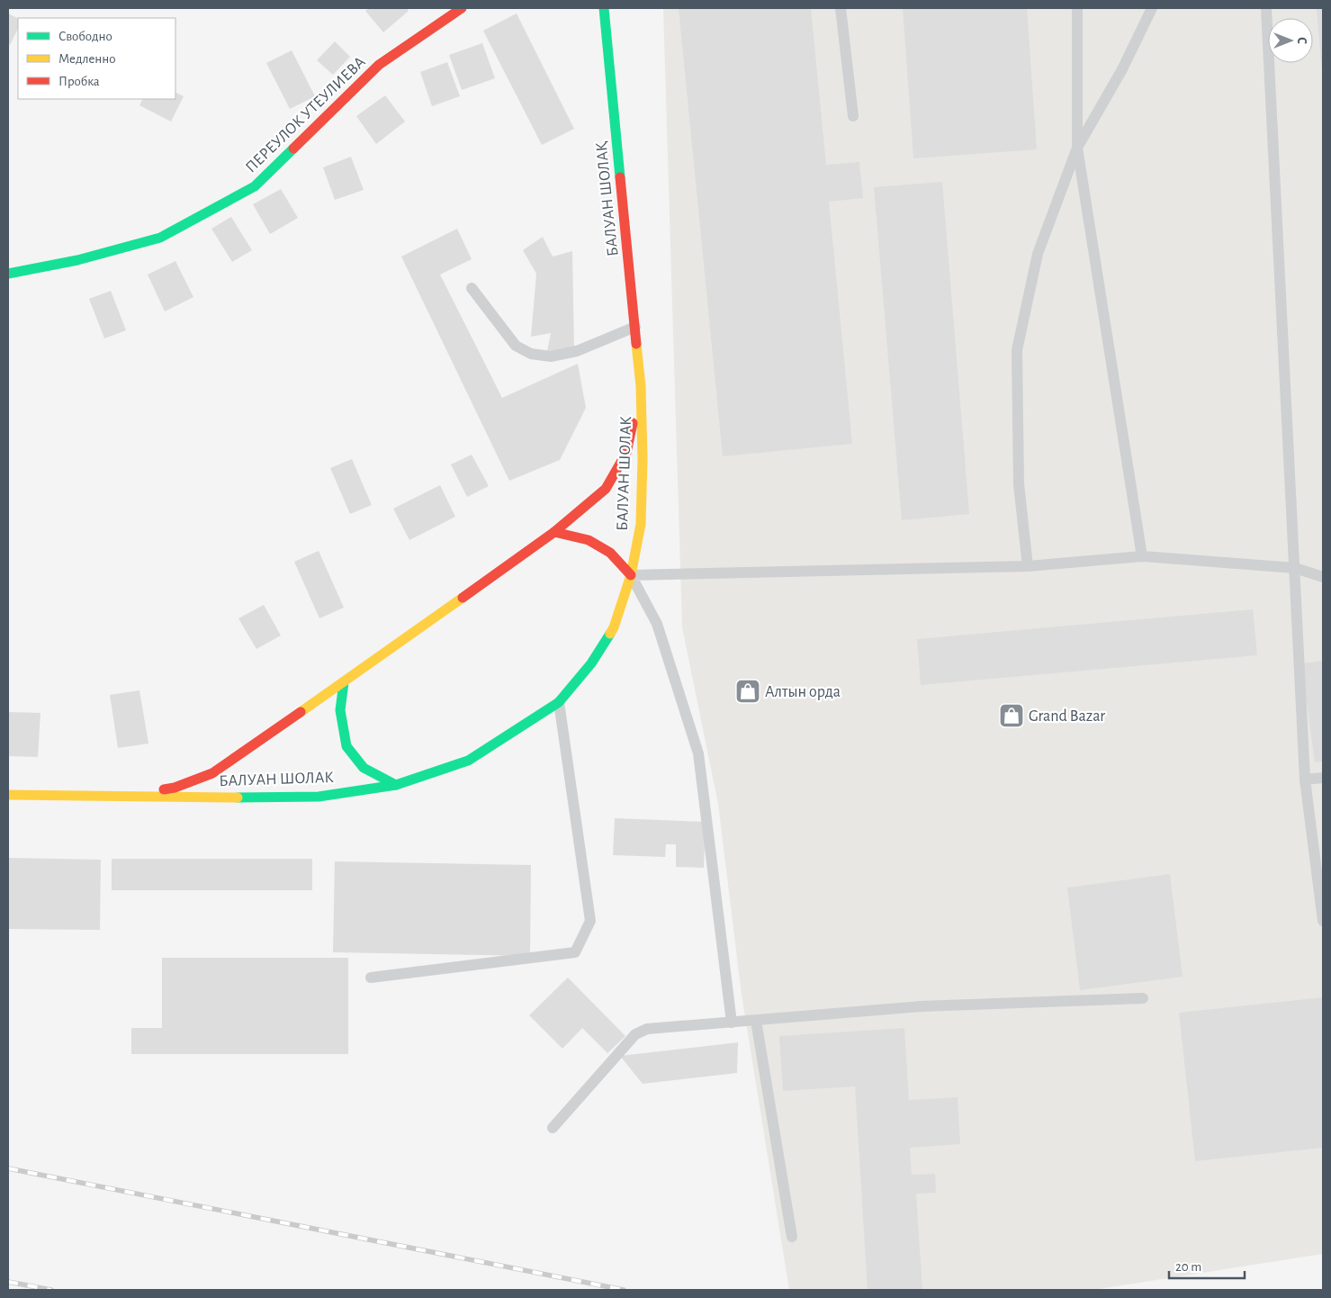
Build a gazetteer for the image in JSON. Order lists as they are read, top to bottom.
{
  "streets": {
    "main road": ["ПЕРЕУЛОК УТЕУЛИЕВА", "БАЛУАН ШОЛАҚ", "БАЛУАН ШОЛАК"]
  },
  "crossings": [
    ["БАЛУАН ШОЛАҚ", "БАЛУАН ШОЛАК"]
  ],
  "places": {
    "shop": ["Алтын орда", "Grand Bazar"]
  },
  "legend": ["Свободно", "Медленно", "Пробка"],
  "scale_bar": "20 m",
  "north": "right"
}
